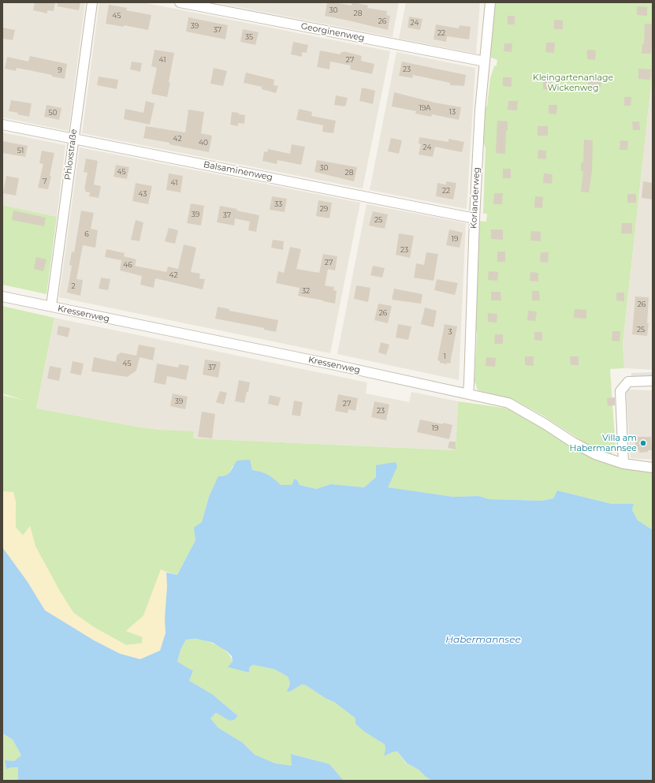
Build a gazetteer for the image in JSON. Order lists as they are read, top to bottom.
{
  "streets": {
    "street": [
      "Georginenweg",
      "Phloxstraße",
      "Balsaminenweg",
      "Korianderweg",
      "Kressenweg"
    ]
  },
  "crossings": [
    ["Georginenweg", "Korianderweg"],
    ["Phloxstraße", "Balsaminenweg"],
    ["Phloxstraße", "Kressenweg"],
    ["Balsaminenweg", "Korianderweg"],
    ["Korianderweg", "Kressenweg"]
  ],
  "water": ["Habermannsee"],
  "parks": ["Kleingartenanlage Wickenweg"],
  "places": ["Villa am Habermannsee"],
  "house_numbers": [
    "30",
    "28",
    "45",
    "26",
    "24",
    "39",
    "37",
    "22",
    "35",
    "41",
    "27",
    "23",
    "9",
    "19A",
    "13",
    "50",
    "42",
    "40",
    "24",
    "51",
    "30",
    "45",
    "28",
    "7",
    "41",
    "22",
    "43",
    "33",
    "29",
    "39",
    "37",
    "25",
    "6",
    "19",
    "23",
    "27",
    "46",
    "42",
    "2",
    "32",
    "26",
    "26",
    "25",
    "3",
    "1",
    "45",
    "37",
    "39",
    "27",
    "23",
    "19"
  ]
}
